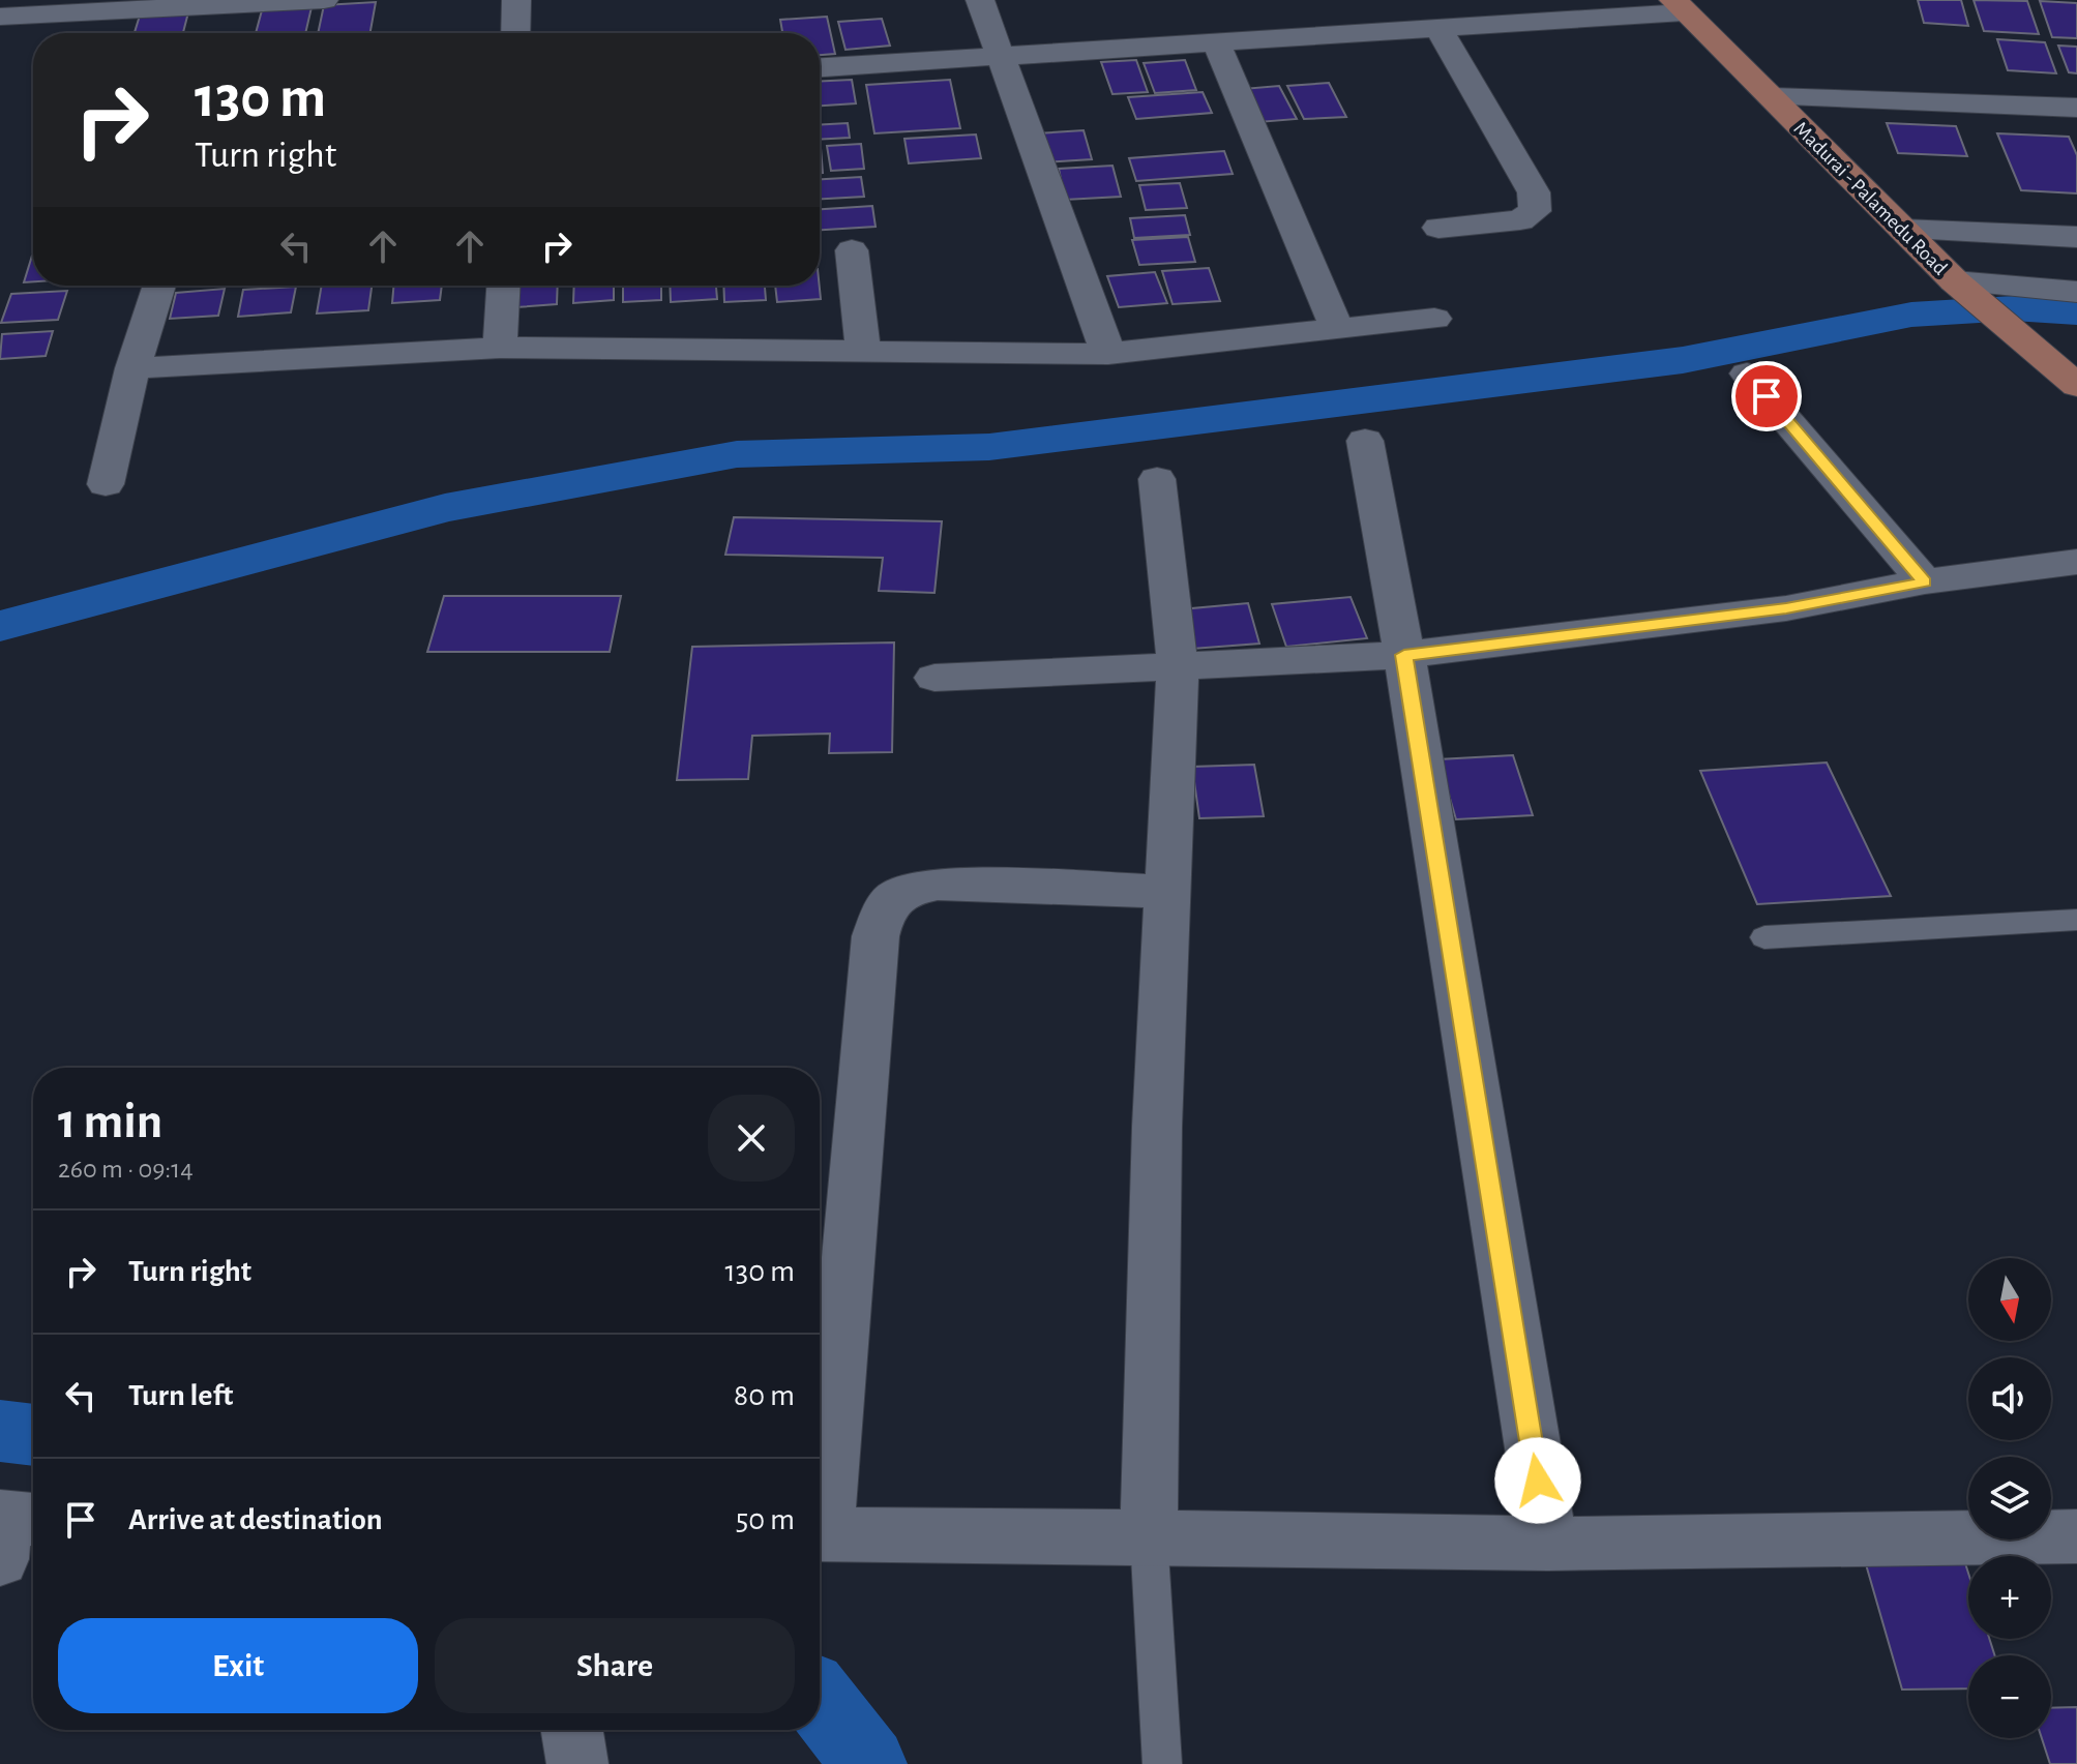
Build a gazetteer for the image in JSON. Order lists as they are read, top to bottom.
{
  "streets": {
    "main road": ["Madurai - Palamedu Road"]
  },
  "north": "bottom",
  "page": {
    "turn": ["130 m", "Turn right"],
    "heading": ["1 min", "260 m · 09:14"],
    "list": [
      {
        "name": "Turn right",
        "value": "130 m"
      },
      {
        "name": "Turn left",
        "value": "80 m"
      },
      {
        "name": "Arrive at destination",
        "value": "50 m"
      }
    ],
    "map_buttons": ["+", "−"],
    "buttons": ["Exit", "Share"]
  }
}
